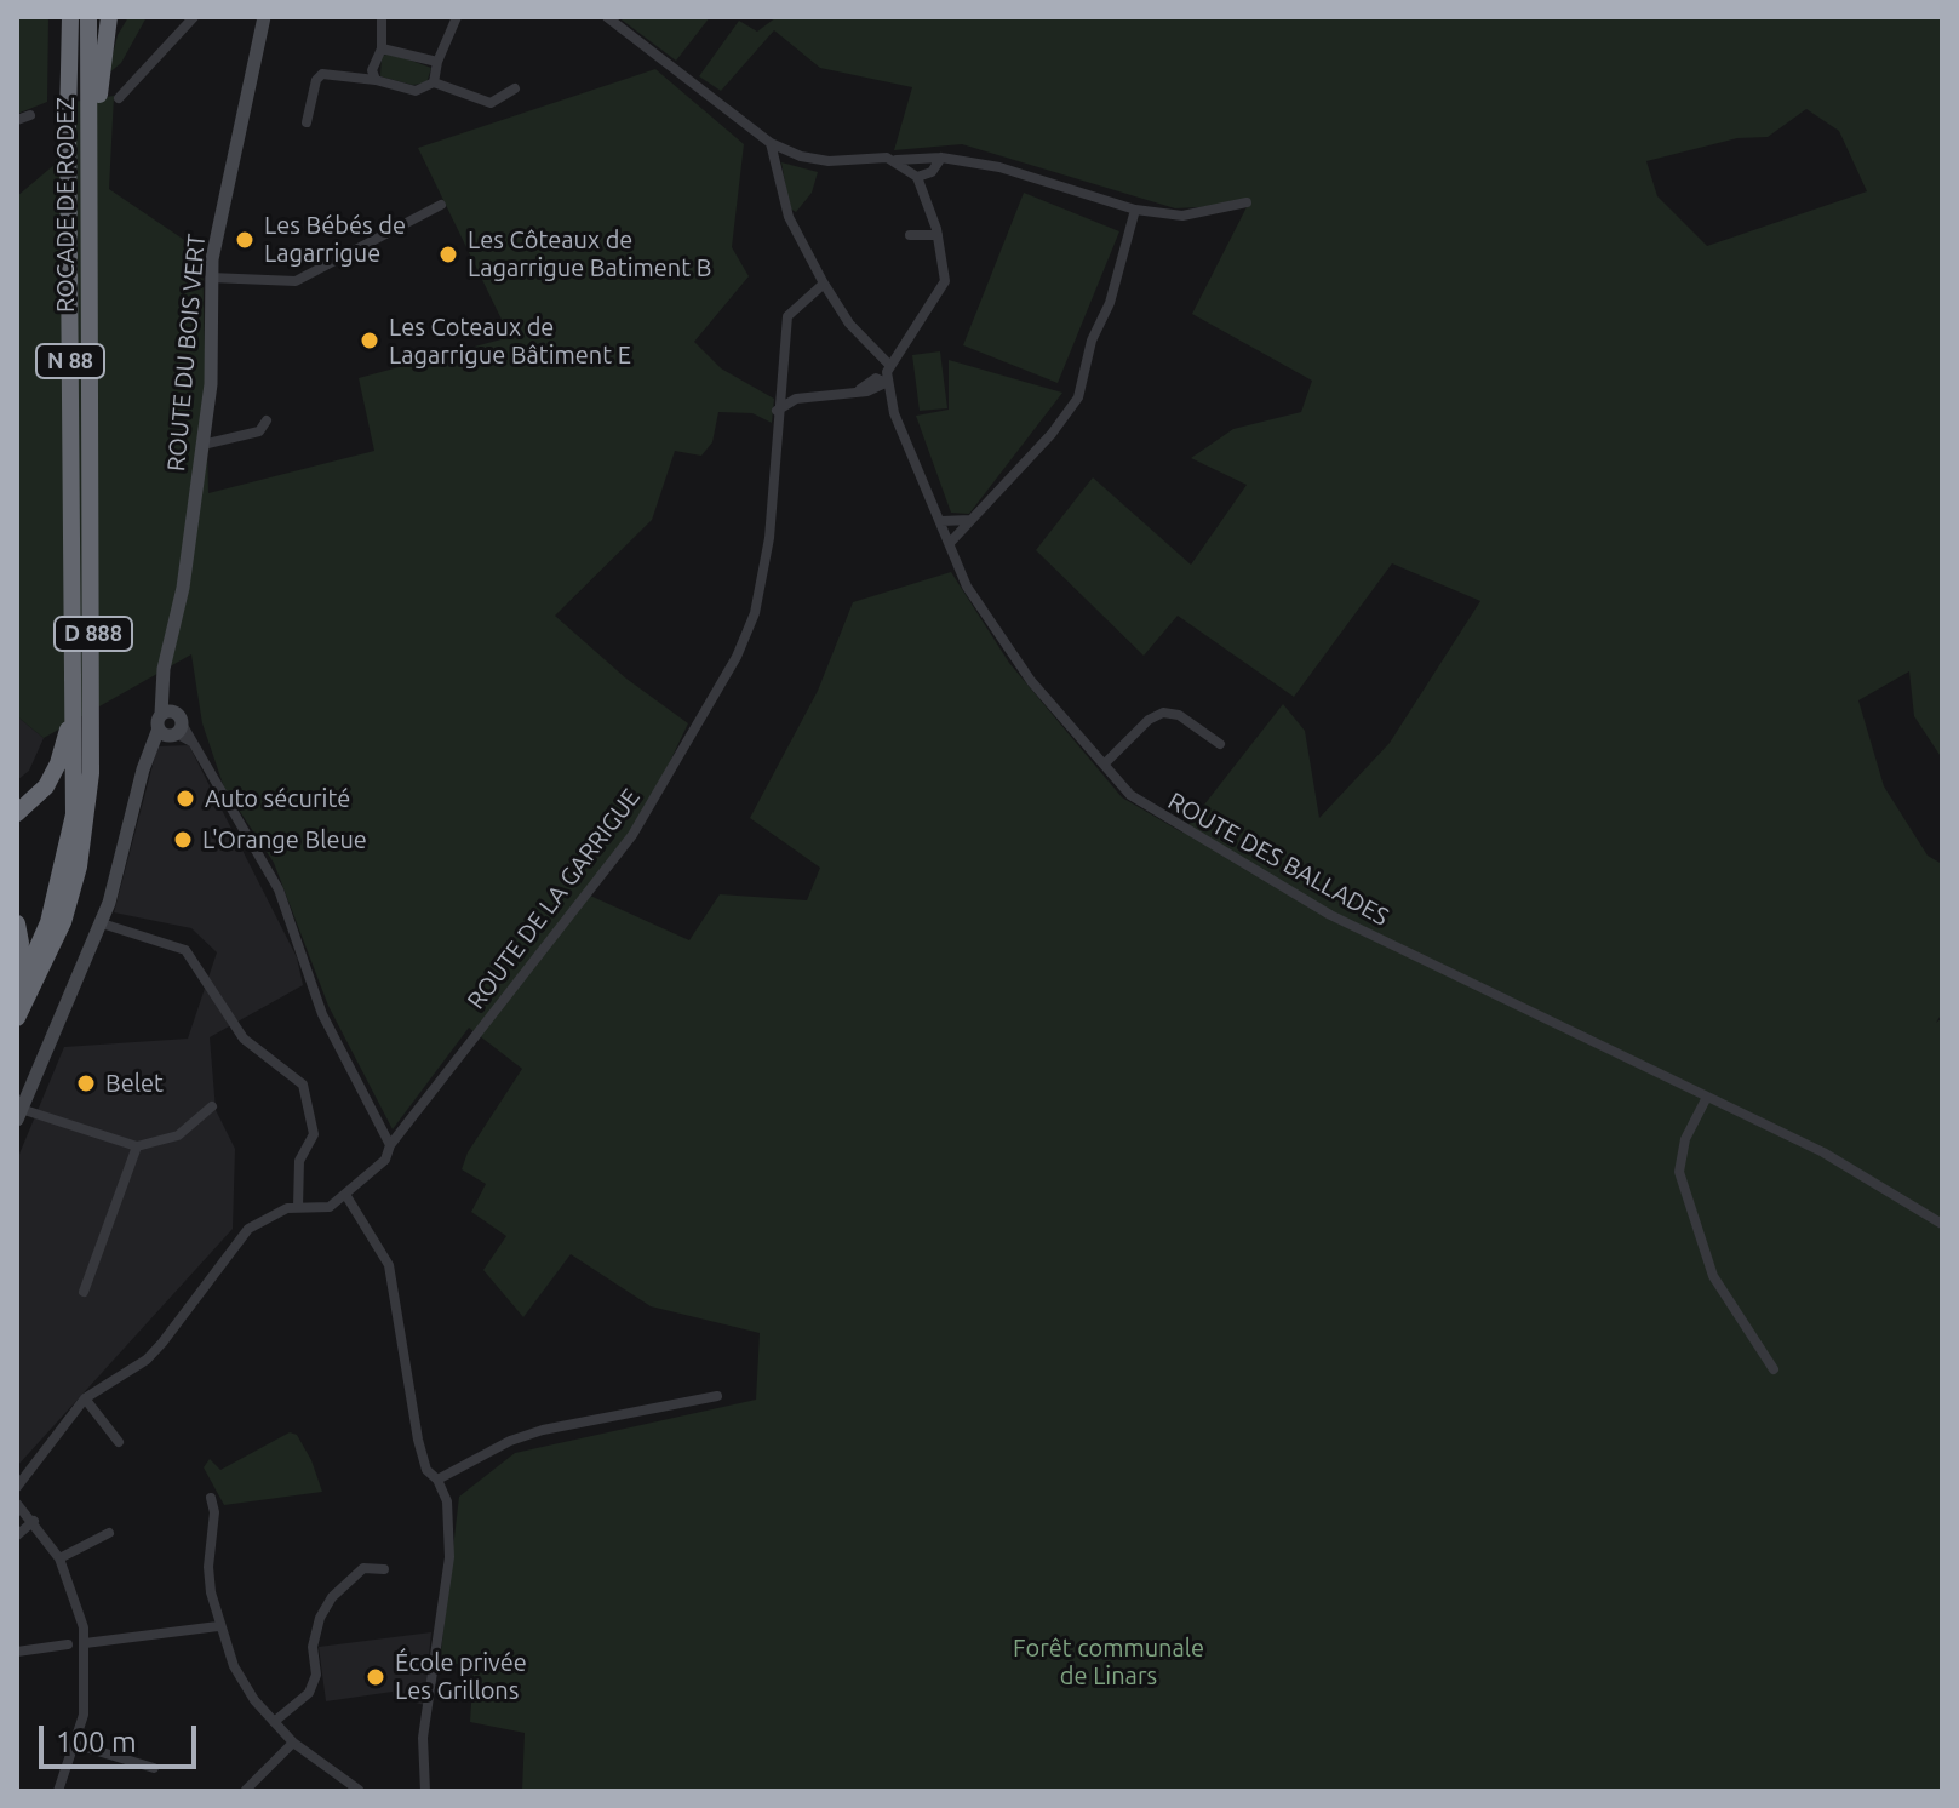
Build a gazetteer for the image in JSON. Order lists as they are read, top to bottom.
{
  "streets": {
    "highway": ["ROCADE DE RODEZ", "N 88", "D 888"],
    "street": ["ROUTE DU BOIS VERT", "ROUTE DES BALLADES", "ROUTE DE LA GARRIGUE"]
  },
  "parks": ["Forêt communale de Linars"],
  "places": [
    "Les Bébés de Lagarrigue",
    "Les Côteaux de Lagarrigue Batiment B",
    "Les Coteaux de Lagarrigue Bâtiment E",
    "Auto sécurité",
    "L'Orange Bleue",
    "Belet",
    "École privée Les Grillons"
  ],
  "scale_bar": "100 m"
}
